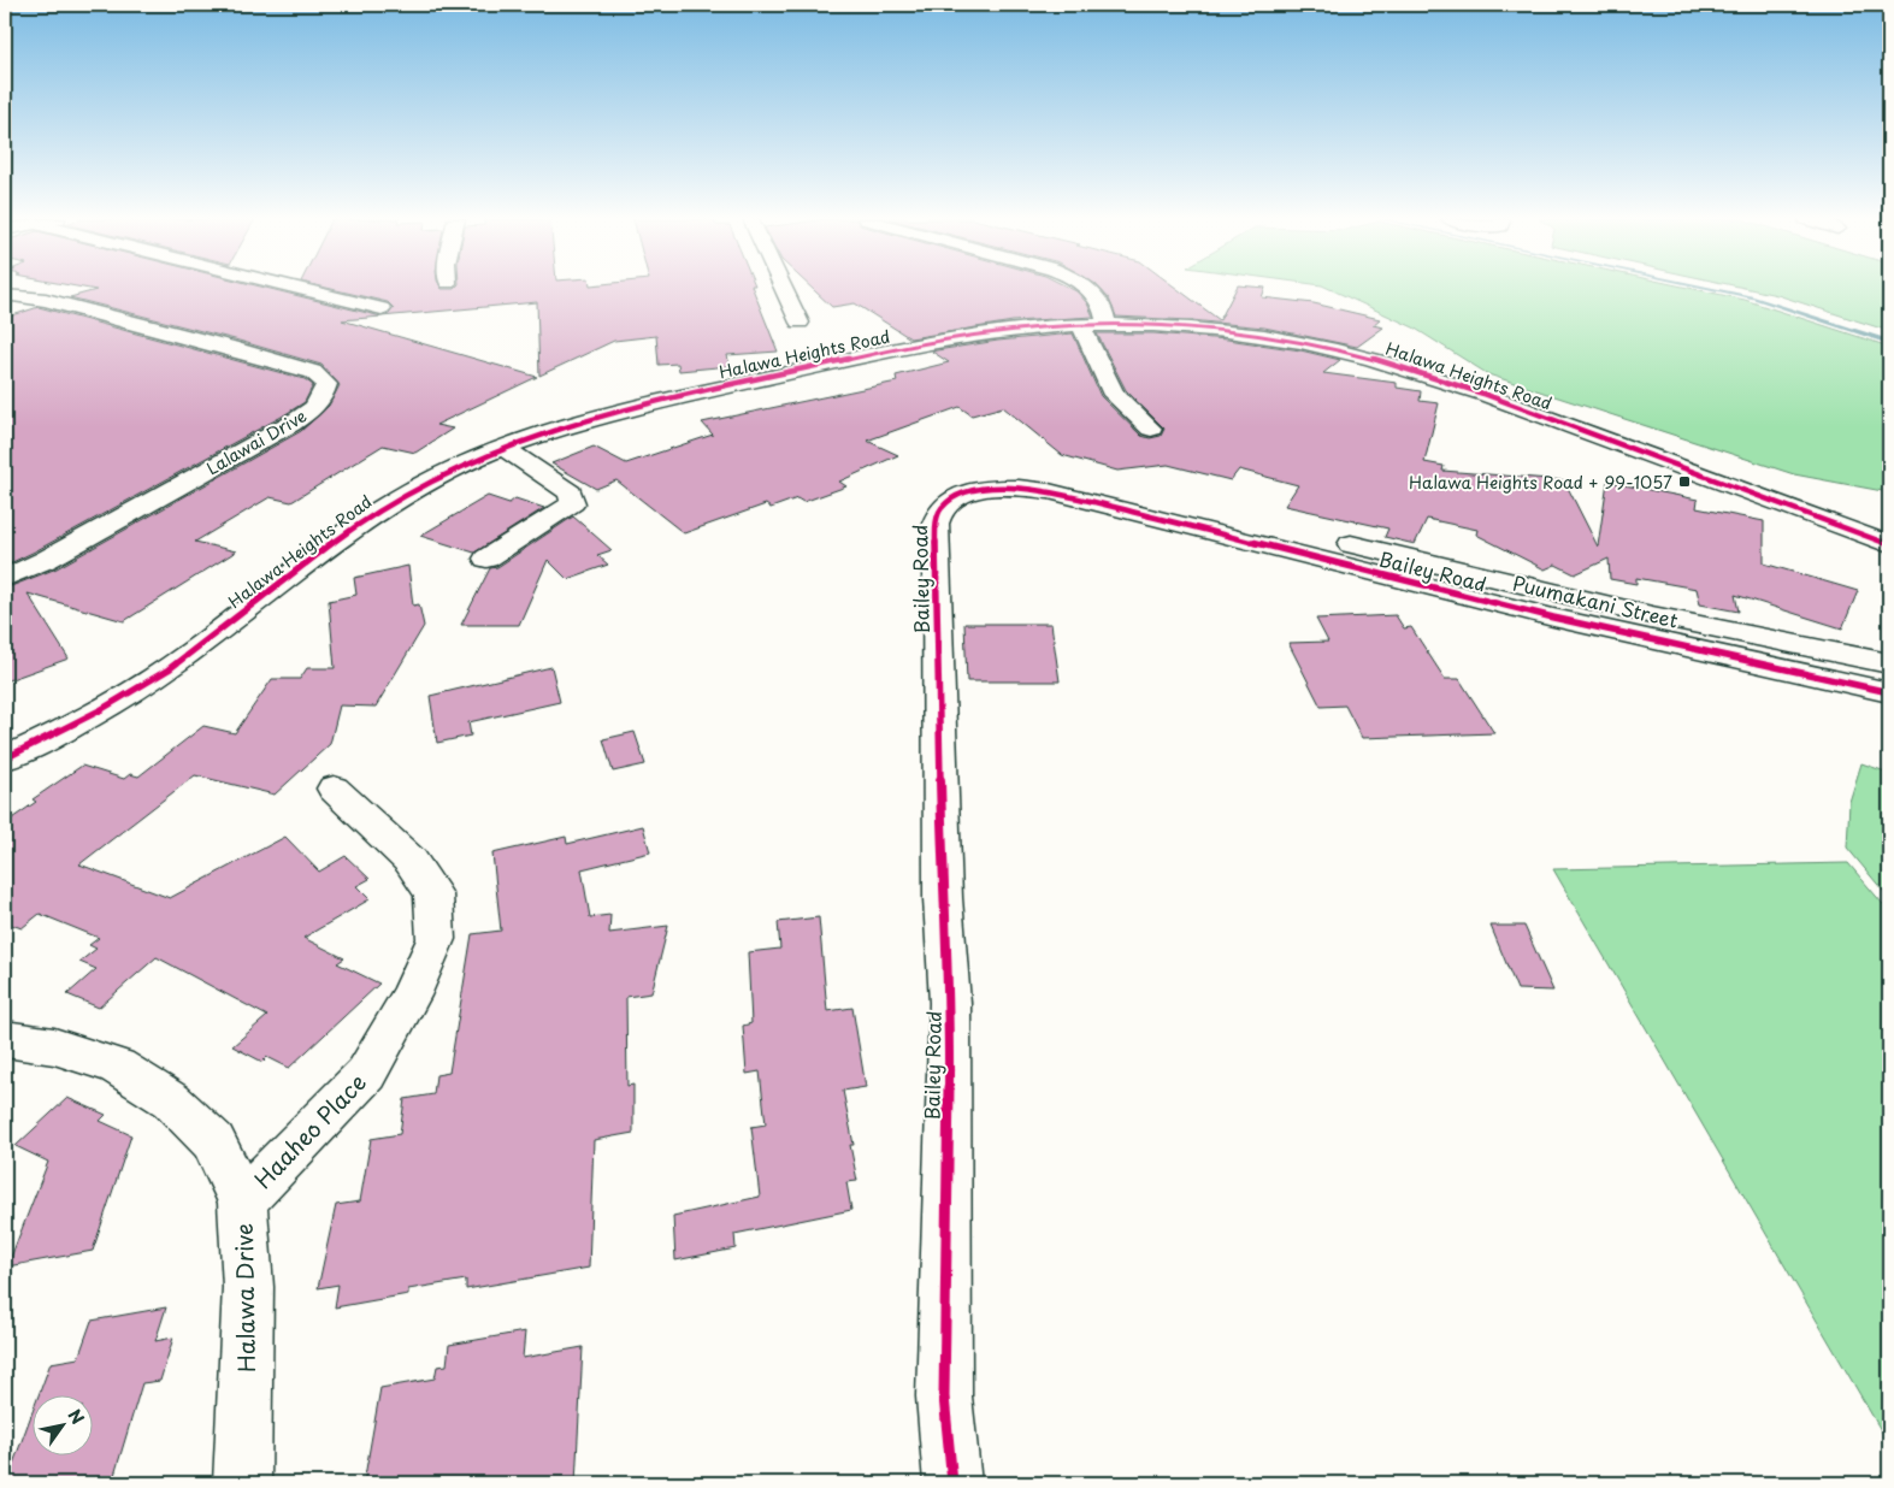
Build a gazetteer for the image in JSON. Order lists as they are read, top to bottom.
{
  "streets": {
    "street": [
      "Halawa Heights Road",
      "Lalawai Drive",
      "Bailey Road",
      "Puumakani Street",
      "Haaheo Place",
      "Halawa Drive"
    ]
  },
  "crossings": [
    ["Haaheo Place", "Halawa Drive"]
  ],
  "places": {
    "transit": ["Halawa Heights Road + 99-1057"]
  },
  "north": "top right"
}
